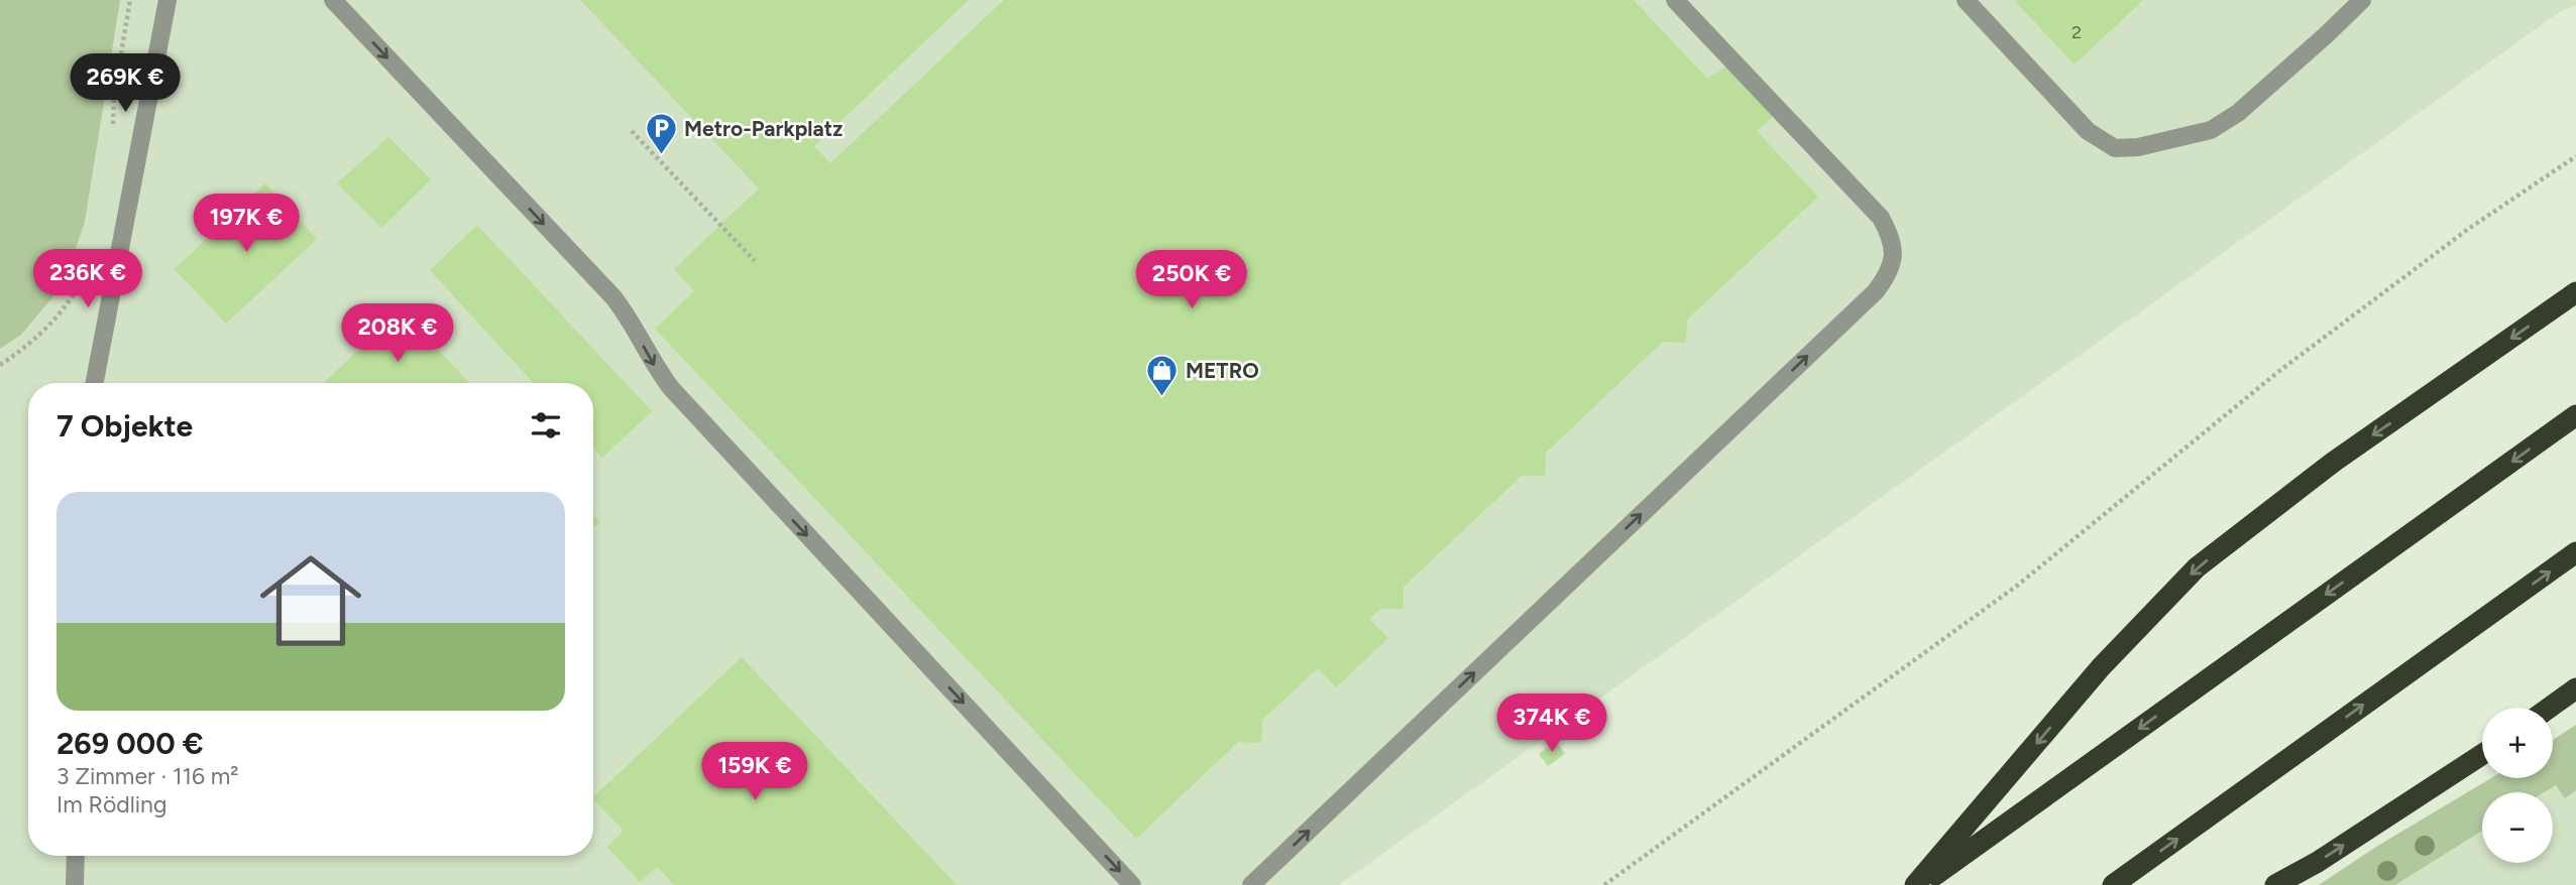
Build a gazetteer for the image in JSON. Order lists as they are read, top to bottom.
{
  "places": {
    "parking": ["Metro-Parkplatz"],
    "shop": ["METRO"]
  },
  "house_numbers": ["2"],
  "page": {
    "price": [
      "269K €",
      "197K €",
      "236K €",
      "250K €",
      "208K €",
      "374K €",
      "159K €"
    ],
    "heading": "7 Objekte",
    "list": [
      {
        "name": "269 000 €",
        "note": "3 Zimmer · 116 m² · Im Rödling"
      }
    ],
    "map_buttons": ["+", "−"]
  }
}
